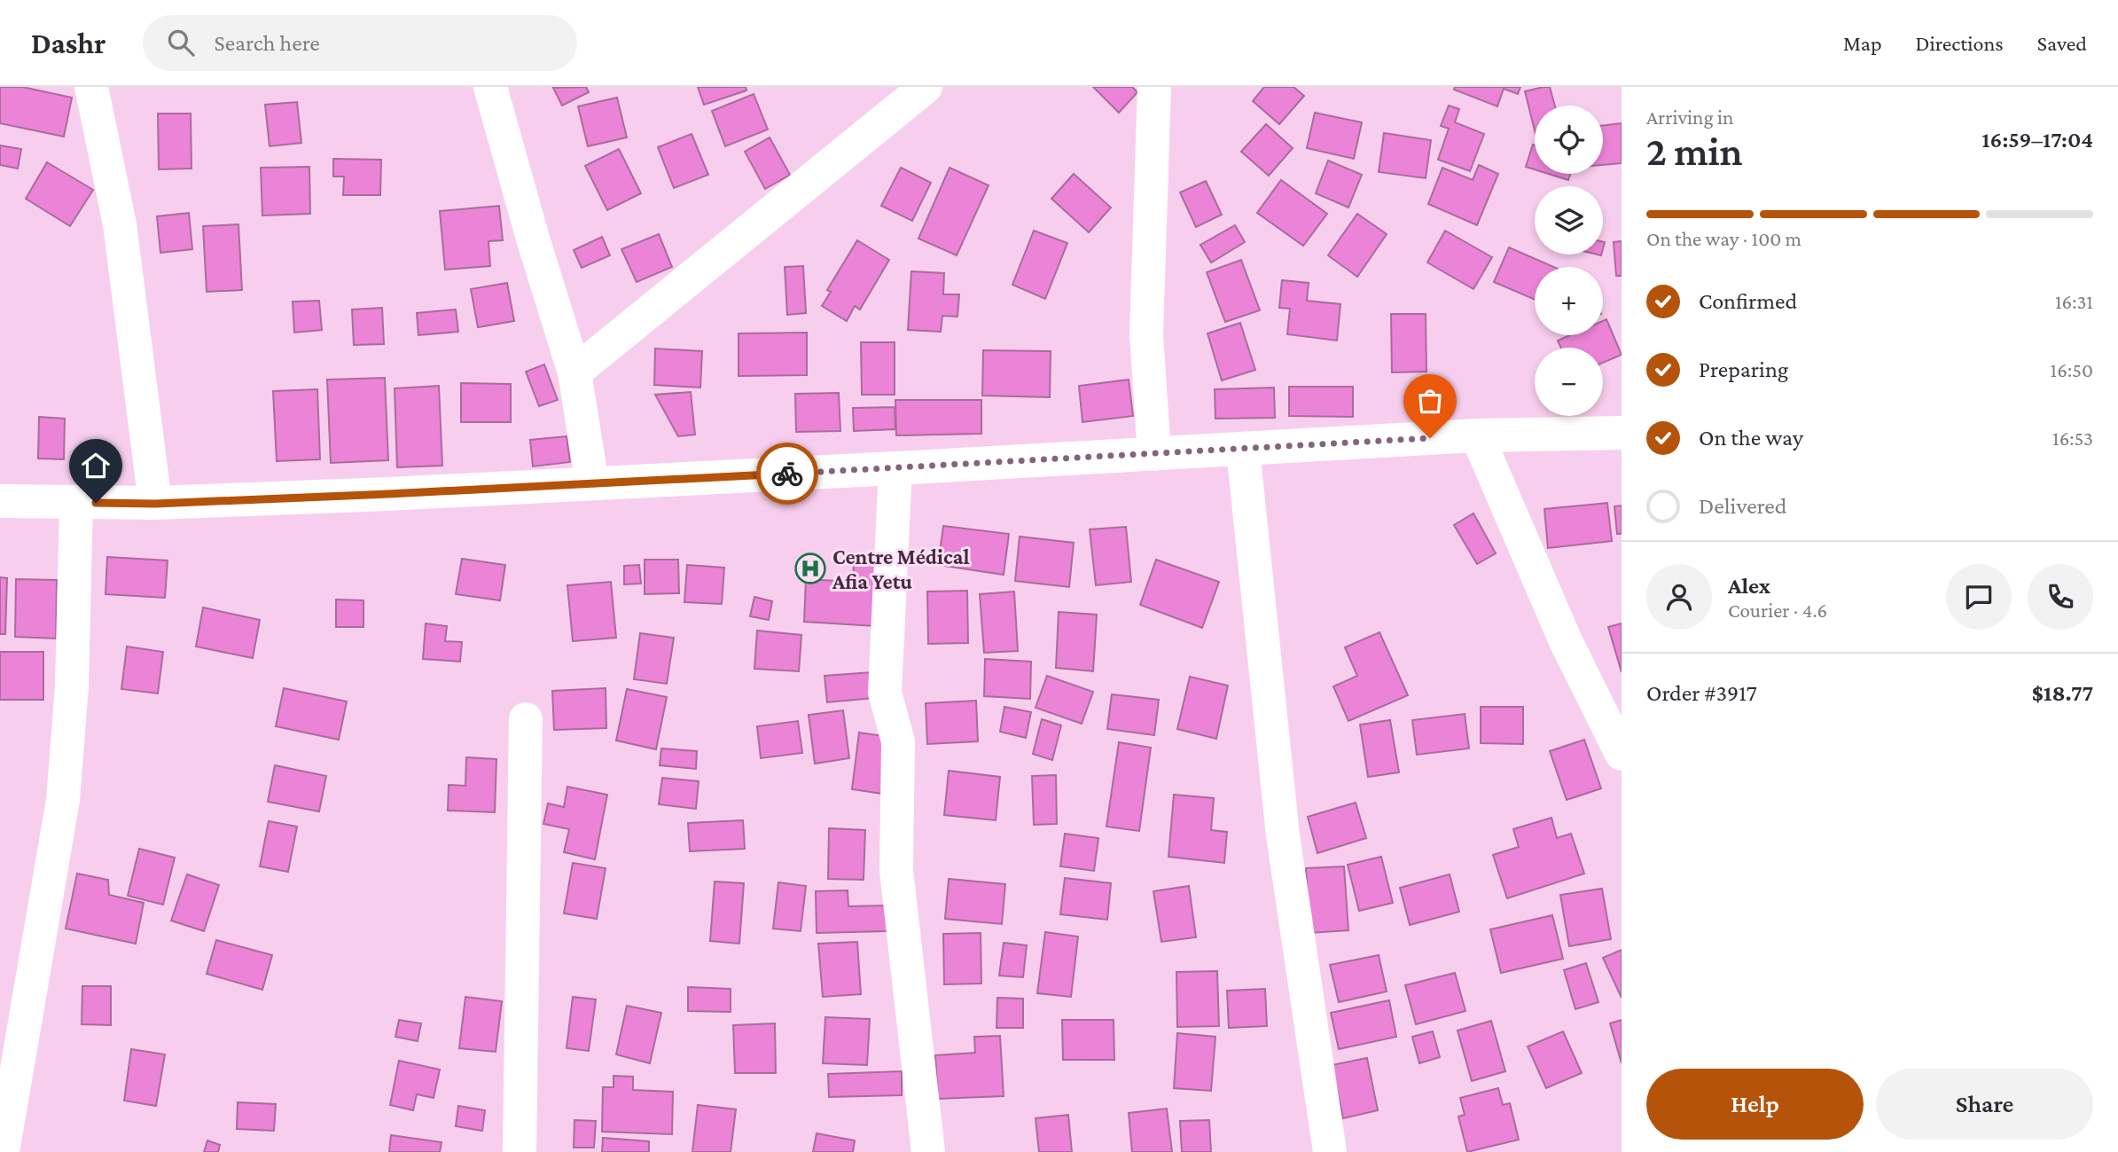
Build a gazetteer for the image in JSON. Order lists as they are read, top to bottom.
{
  "places": {
    "hospital": ["Centre Médical Afia Yetu"]
  },
  "page": {
    "header": "Dashr",
    "search": "Search here",
    "nav": ["Map", "Directions", "Saved"],
    "heading": ["2 min", "Arriving in", "16:59–17:04"],
    "panel": [
      "Alex",
      "Courier · 4.6",
      "Order #3917",
      "$18.77"
    ],
    "map_buttons": ["+", "−"],
    "bar": "On the way · 100 m",
    "list": [
      ["Confirmed", "16:31"],
      ["Preparing", "16:50"],
      ["On the way", "16:53"],
      "Delivered"
    ],
    "buttons": ["Help", "Share"]
  }
}
